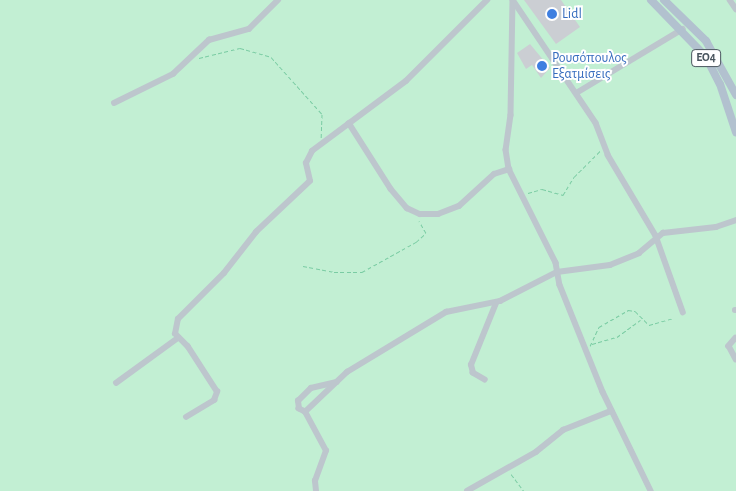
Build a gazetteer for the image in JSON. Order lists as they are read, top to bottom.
{
  "streets": {
    "main road": ["ΕΟ4"]
  },
  "places": ["Lidl", "Ρουσόπουλος Εξατμίσεις"]
}
